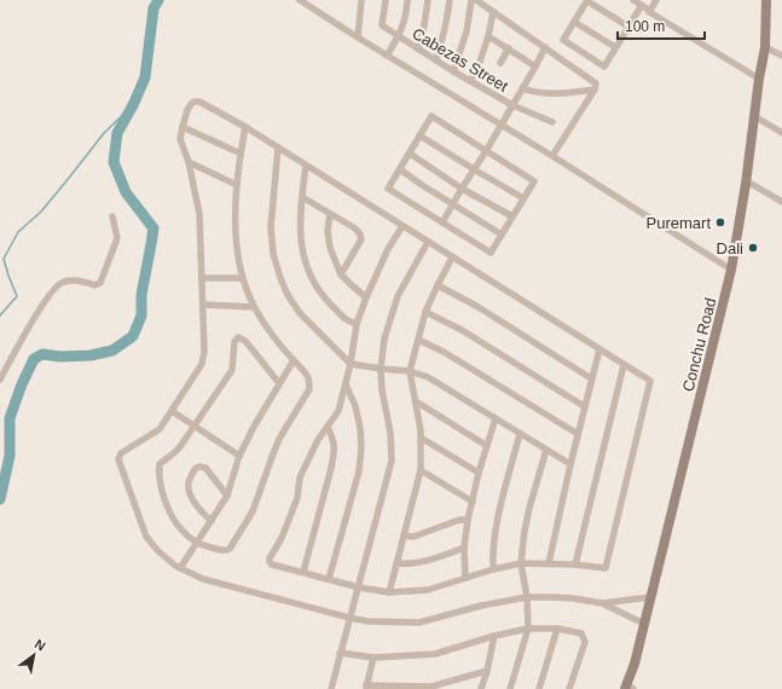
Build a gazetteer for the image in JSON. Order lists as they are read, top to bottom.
{
  "streets": {
    "main road": ["Conchu Road"],
    "street": ["Cabezas Street"]
  },
  "places": ["Puremart", "Dali"],
  "scale_bar": "100 m",
  "north": "top right"
}
